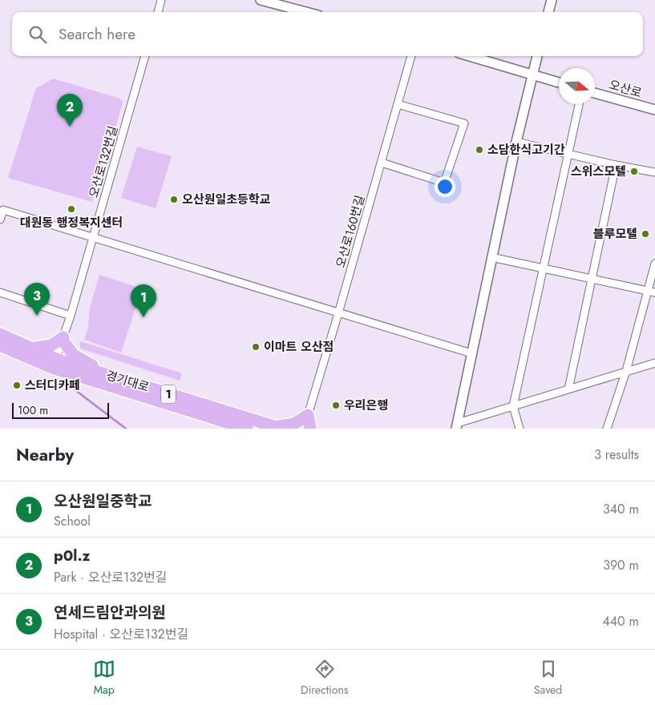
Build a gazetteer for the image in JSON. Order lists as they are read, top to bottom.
{
  "streets": {
    "main road": ["경기대로", "1"],
    "street": ["오산로", "오산로132번길", "오산로160번길"]
  },
  "crossings": [
    ["오산로132번길", "경기대로"]
  ],
  "places": [
    "소담한식고기간",
    "스위스모텔",
    "오산원일초등학교",
    "대원동 행정복지센터",
    "블루모텔",
    "이마트 오산점",
    "스터디카페",
    "우리은행"
  ],
  "scale_bar": "100 m",
  "north": "right",
  "page": {
    "search": "Search here",
    "pins": ["2", "3", "1"],
    "scale": "100 m",
    "heading": ["Nearby", "3 results"],
    "list": [
      {
        "mark": "1",
        "name": "오산원일중학교",
        "note": "School",
        "value": "340 m"
      },
      {
        "mark": "2",
        "name": "p0l.z",
        "note": "Park · 오산로132번길",
        "value": "390 m"
      },
      {
        "mark": "3",
        "name": "연세드림안과의원",
        "note": "Hospital · 오산로132번길",
        "value": "440 m"
      }
    ],
    "nav": ["Map", "Directions", "Saved"]
  }
}
